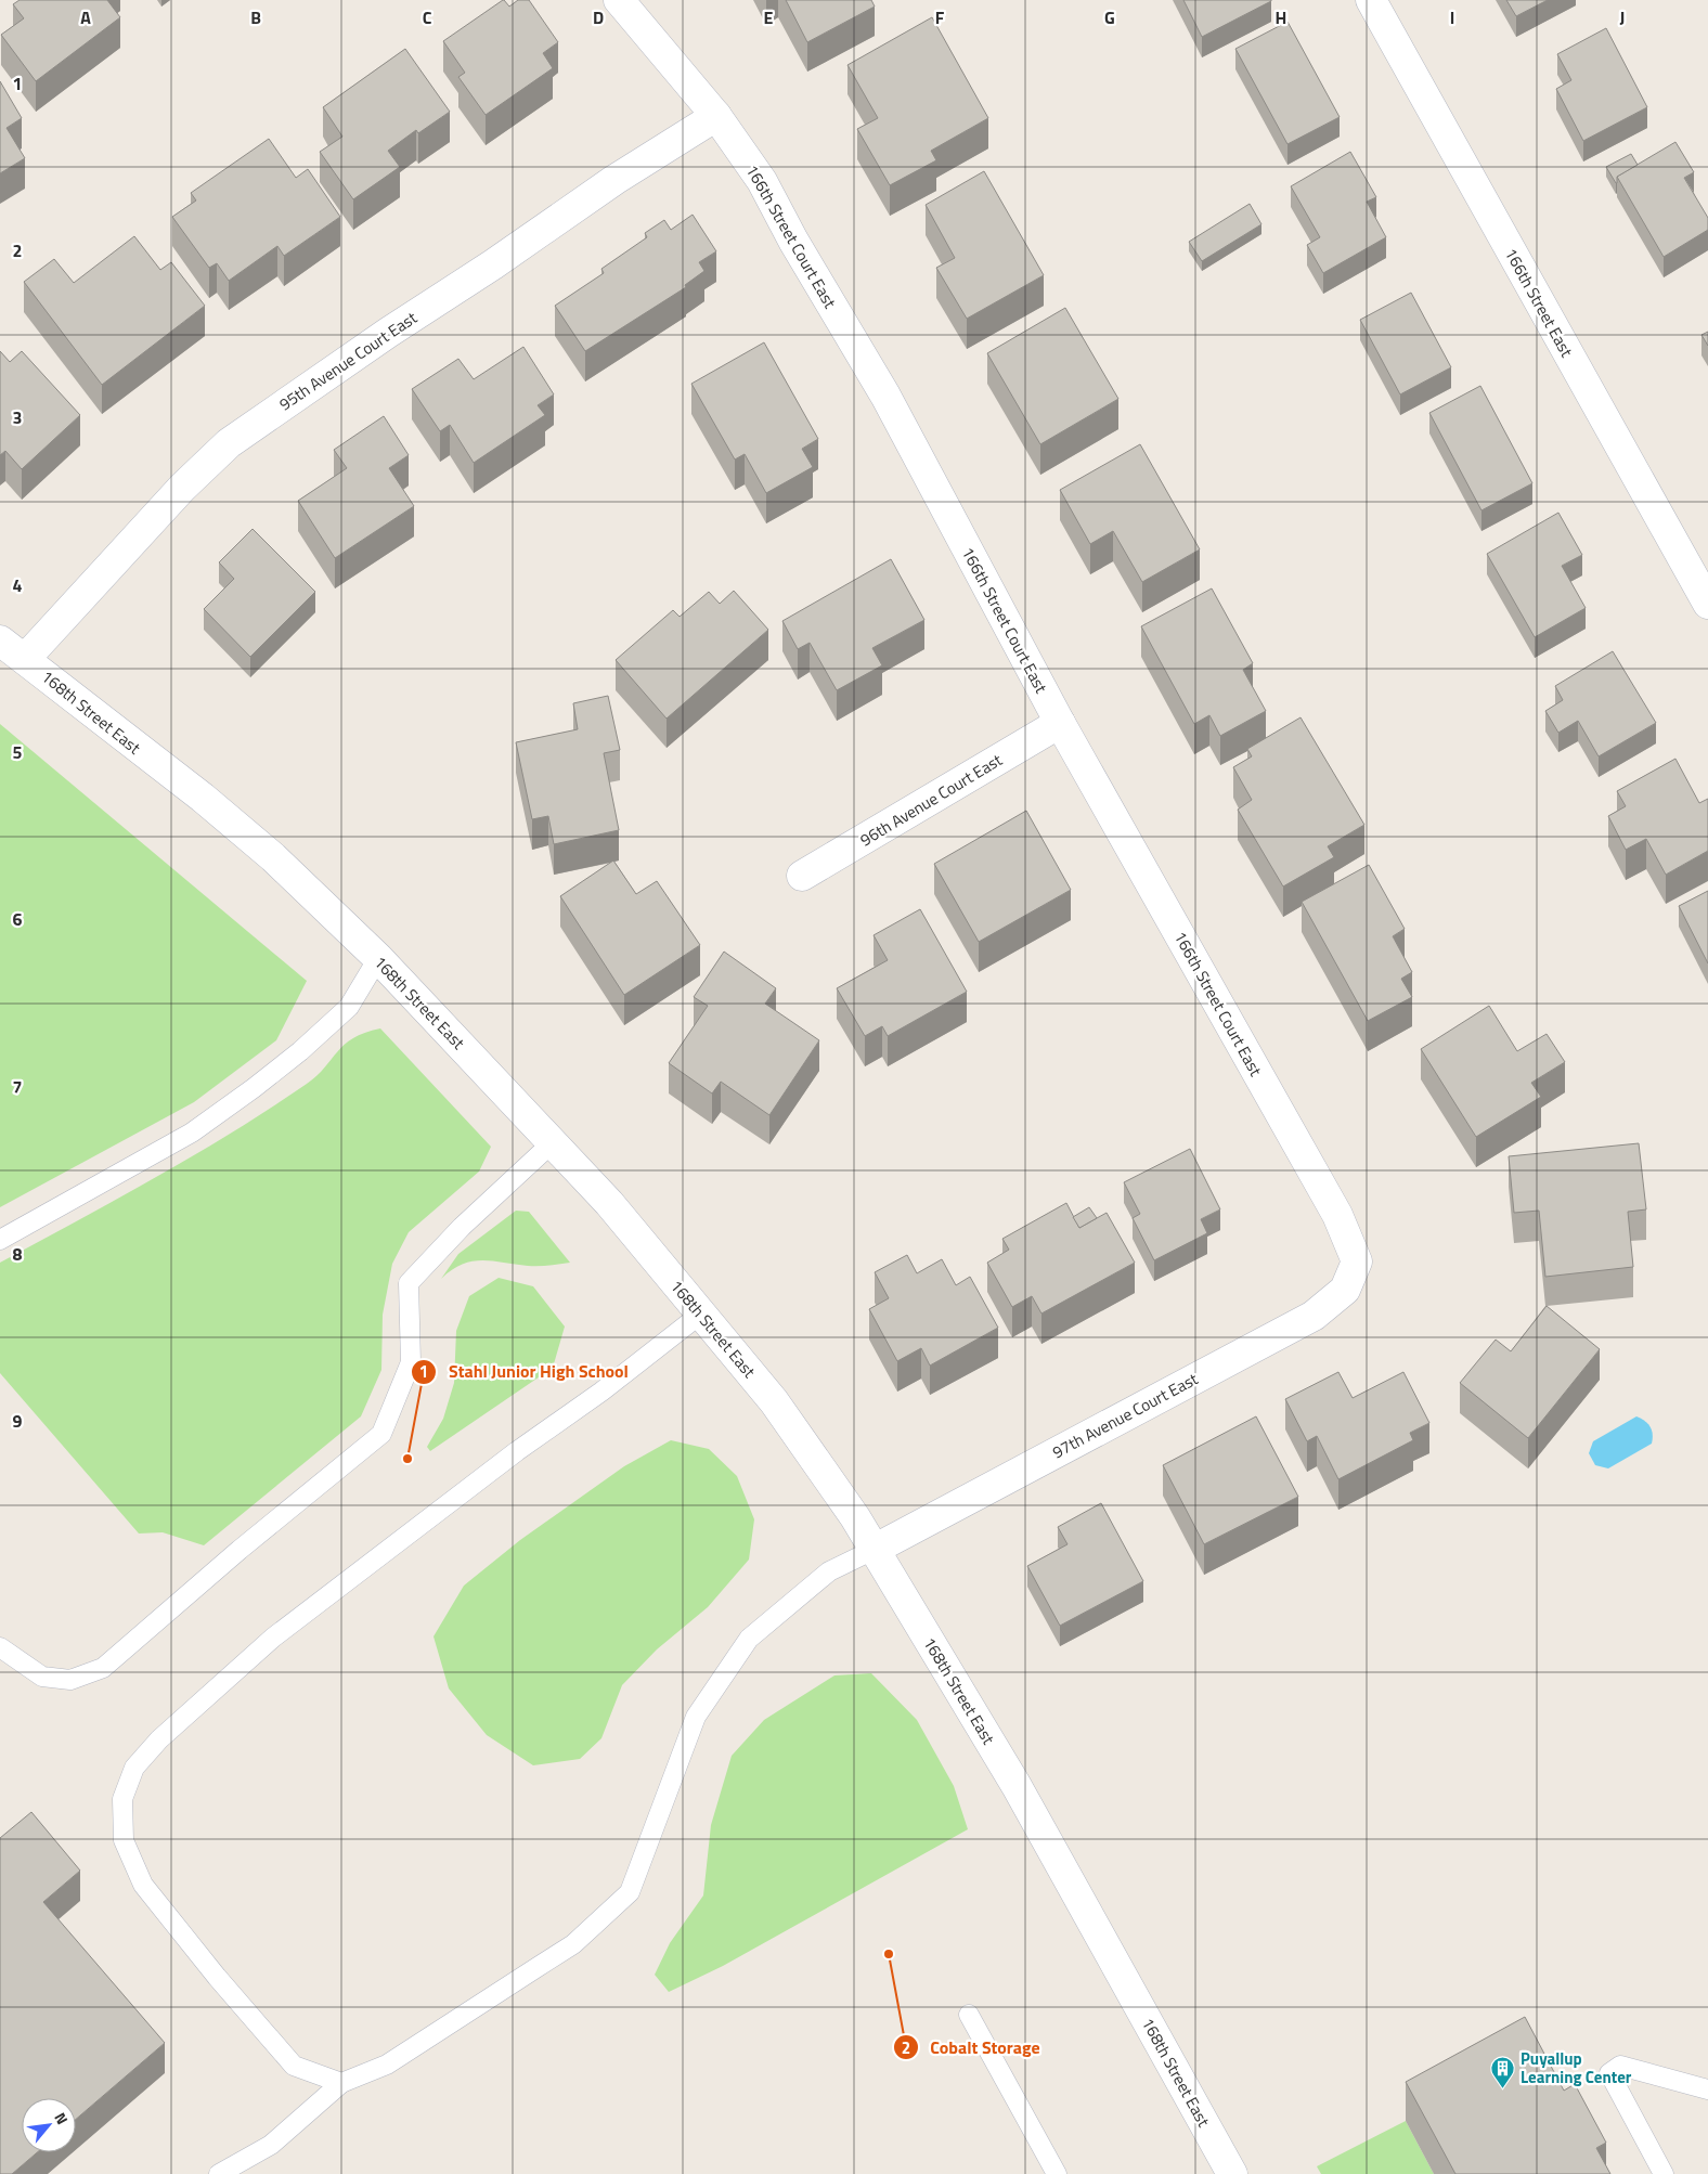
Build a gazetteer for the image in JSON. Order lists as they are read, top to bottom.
{
  "streets": {
    "street": [
      "166th Street Court East",
      "166th Street East",
      "95th Avenue Court East",
      "168th Street East",
      "96th Avenue Court East",
      "97th Avenue Court East"
    ]
  },
  "crossings": [
    ["166th Street Court East", "95th Avenue Court East"],
    ["166th Street Court East", "96th Avenue Court East"],
    ["166th Street Court East", "97th Avenue Court East"],
    ["95th Avenue Court East", "168th Street East"],
    ["168th Street East", "97th Avenue Court East"]
  ],
  "places": {
    "other": ["Stahl Junior High School", "Cobalt Storage"],
    "building": ["Puyallup Learning Center"]
  },
  "north": "top right",
  "grid": {
    "columns": [
      "A",
      "B",
      "C",
      "D",
      "E",
      "F",
      "G",
      "H",
      "I",
      "J"
    ],
    "rows": [
      "1",
      "2",
      "3",
      "4",
      "5",
      "6",
      "7",
      "8",
      "9"
    ]
  }
}
